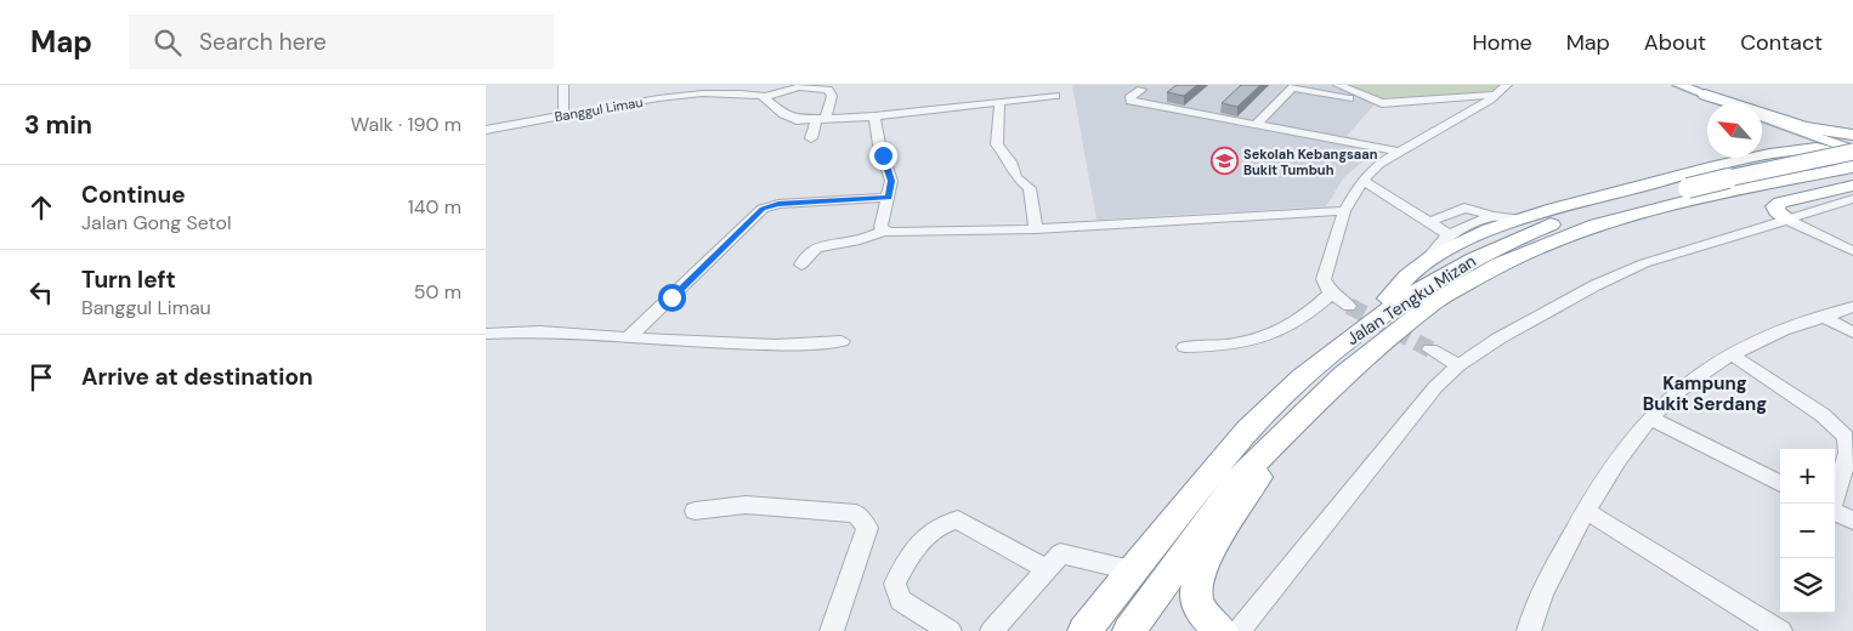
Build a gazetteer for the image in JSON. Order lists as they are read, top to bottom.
{
  "streets": {
    "highway": ["Jalan Tengku Mizan"],
    "street": ["Banggul Limau"]
  },
  "districts": ["Kampung Bukit Serdang"],
  "places": {
    "school or university": ["Sekolah Kebangsaan Bukit Tumbuh"]
  },
  "north": "top left",
  "page": {
    "header": "Map",
    "search": "Search here",
    "nav": [
      "Home",
      "Map",
      "About",
      "Contact"
    ],
    "heading": ["3 min", "Walk · 190 m"],
    "list": [
      ["Continue", "Jalan Gong Setol", "140 m"],
      ["Turn left", "Banggul Limau", "50 m"],
      "Arrive at destination"
    ],
    "map_buttons": ["+", "−"]
  }
}
